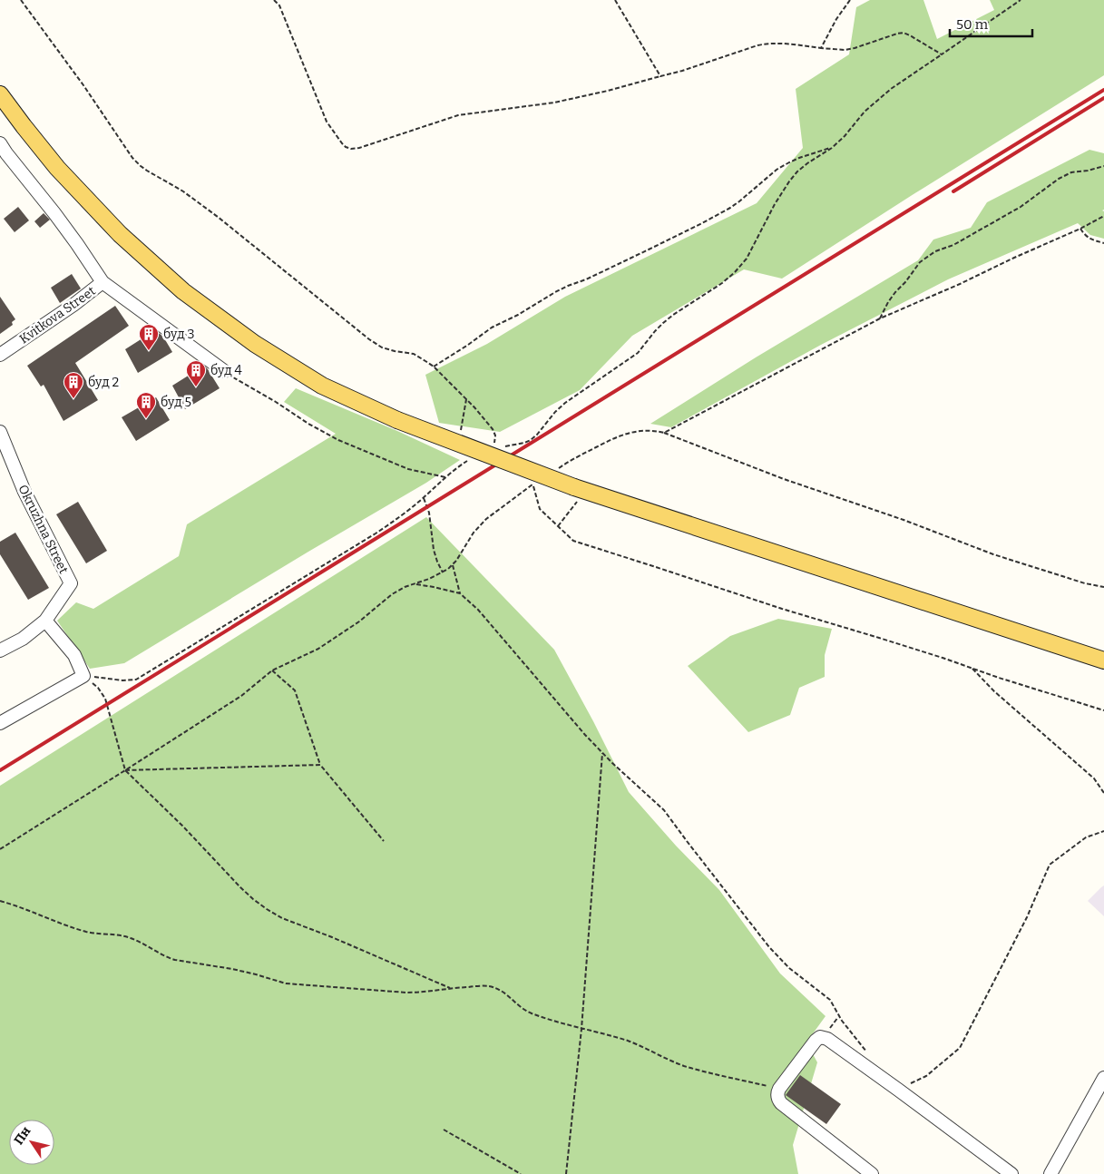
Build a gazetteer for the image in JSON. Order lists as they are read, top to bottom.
{
  "streets": {
    "street": ["Kvitkova Street", "Okruzhna Street"]
  },
  "places": {
    "building": [
      "буд 3",
      "буд 4",
      "буд 2",
      "буд 5"
    ]
  },
  "scale_bar": "50 m",
  "north": "top left"
}
